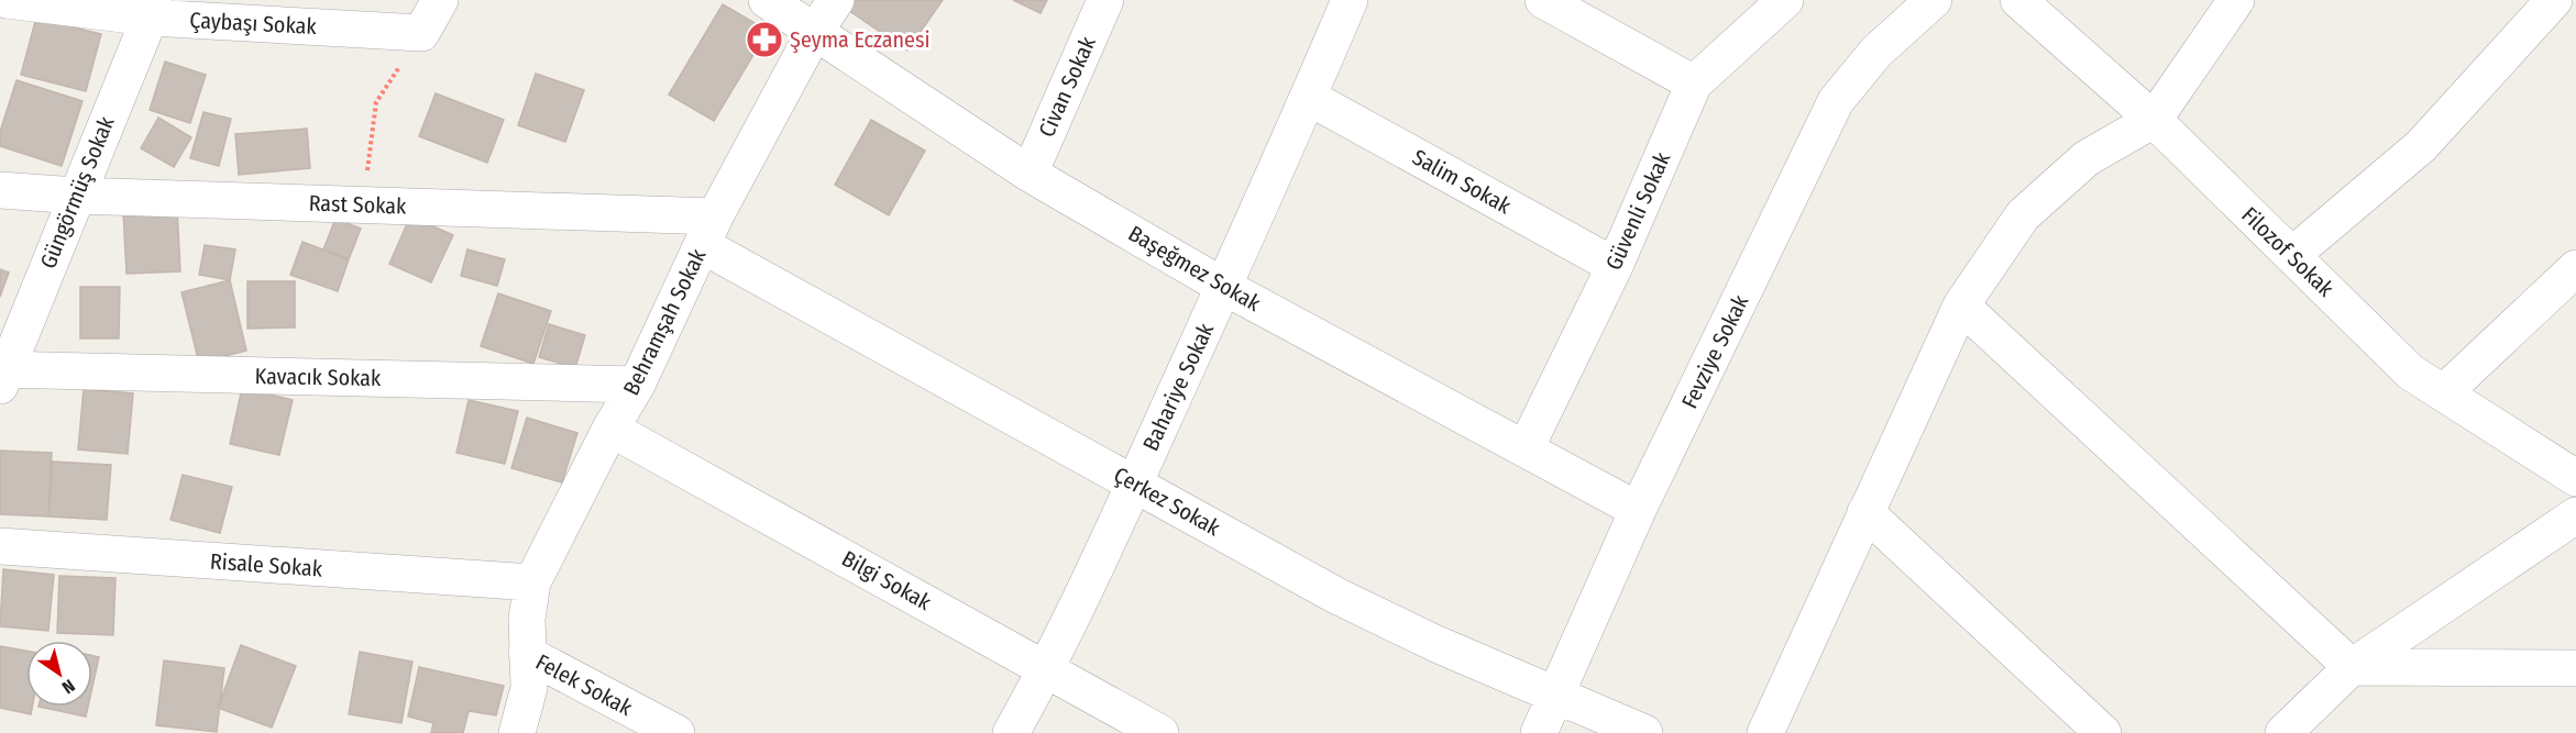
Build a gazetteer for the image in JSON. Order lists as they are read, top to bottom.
{
  "streets": {
    "street": [
      "Çaybaşı Sokak",
      "Civan Sokak",
      "Salim Sokak",
      "Güngörmüş Sokak",
      "Rast Sokak",
      "Güvenli Sokak",
      "Filozof Sokak",
      "Başeğmez Sokak",
      "Behramşah Sokak",
      "Fevziye Sokak",
      "Kavacık Sokak",
      "Bahariye Sokak",
      "Çerkez Sokak",
      "Risale Sokak",
      "Bilgi Sokak",
      "Felek Sokak"
    ]
  },
  "crossings": [
    ["Çaybaşı Sokak", "Güngörmüş Sokak"],
    ["Civan Sokak", "Başeğmez Sokak"],
    ["Salim Sokak", "Güvenli Sokak"],
    ["Salim Sokak", "Bahariye Sokak"],
    ["Güngörmüş Sokak", "Rast Sokak"],
    ["Güngörmüş Sokak", "Kavacık Sokak"],
    ["Rast Sokak", "Behramşah Sokak"],
    ["Rast Sokak", "Çerkez Sokak"],
    ["Güvenli Sokak", "Başeğmez Sokak"],
    ["Başeğmez Sokak", "Behramşah Sokak"],
    ["Başeğmez Sokak", "Fevziye Sokak"],
    ["Başeğmez Sokak", "Bahariye Sokak"],
    ["Behramşah Sokak", "Kavacık Sokak"],
    ["Behramşah Sokak", "Çerkez Sokak"],
    ["Behramşah Sokak", "Risale Sokak"],
    ["Behramşah Sokak", "Bilgi Sokak"],
    ["Behramşah Sokak", "Felek Sokak"],
    ["Fevziye Sokak", "Çerkez Sokak"],
    ["Bahariye Sokak", "Çerkez Sokak"],
    ["Bahariye Sokak", "Bilgi Sokak"]
  ],
  "places": {
    "pharmacy": ["Şeyma Eczanesi"]
  },
  "north": "bottom right"
}
